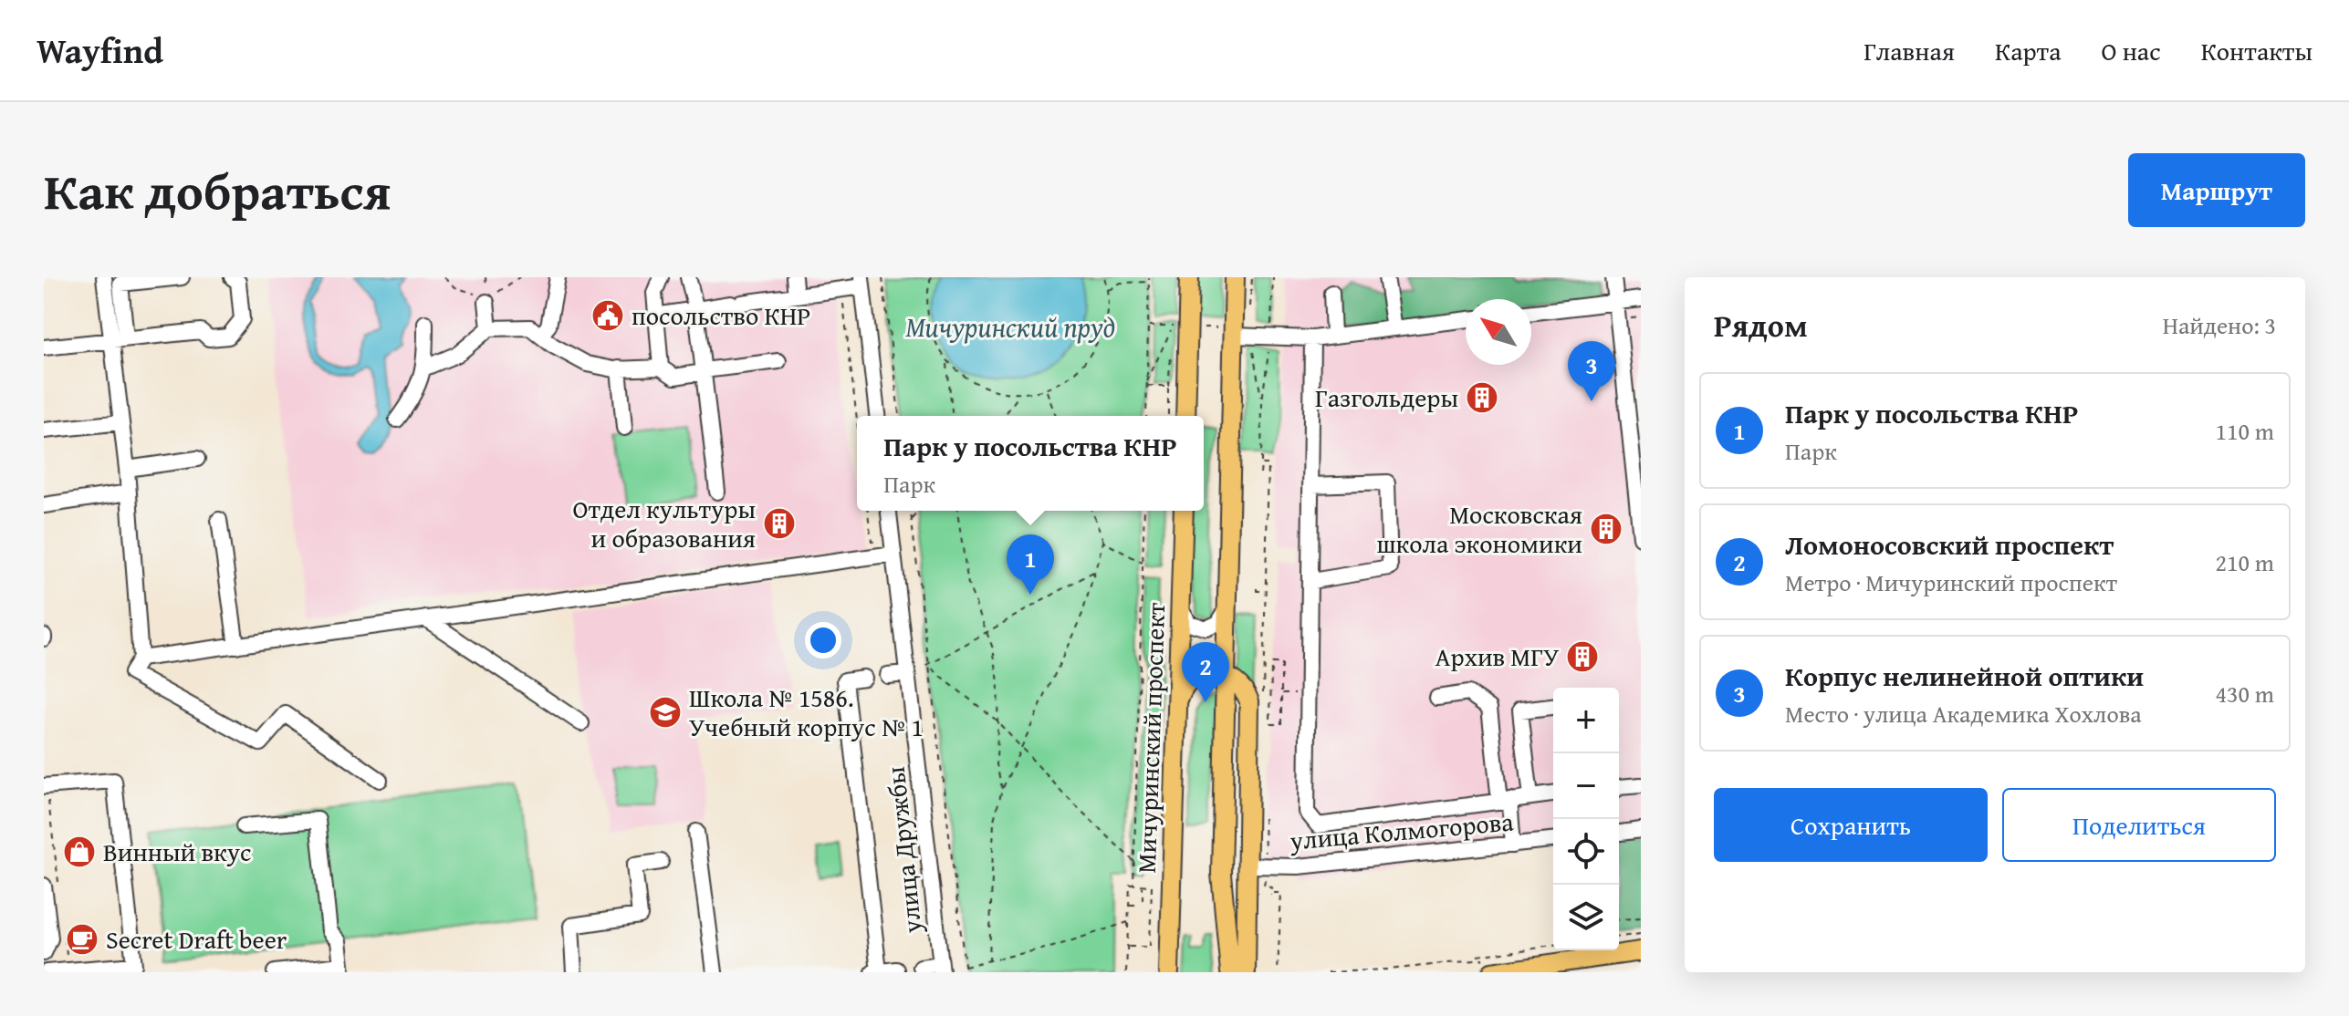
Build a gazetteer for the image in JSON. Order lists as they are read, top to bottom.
{
  "streets": {
    "main road": ["Мичуринский проспект"],
    "street": ["улица Колмогорова", "улица Дружбы"]
  },
  "water": ["Мичуринский пруд"],
  "places": {
    "public building": ["посольство КНР"],
    "building": [
      "Газгольдеры",
      "Отдел культуры и образования",
      "Московская школа экономики",
      "Архив МГУ"
    ],
    "school or university": ["Школа № 1586. Учебный корпус № 1"],
    "shop": ["Винный вкус"],
    "cafe": ["Secret Draft beer"]
  },
  "north": "top left",
  "page": {
    "header": "Wayfind",
    "nav": [
      "Главная",
      "Карта",
      "О нас",
      "Контакты"
    ],
    "title": "Как добраться",
    "buttons": [
      "Маршрут",
      ["Сохранить", "Поделиться"]
    ],
    "heading": ["Рядом", "Найдено: 3"],
    "pins": ["3", "1", "2"],
    "list": [
      {
        "mark": "1",
        "name": "Парк у посольства КНР",
        "note": "Парк",
        "value": "110 m"
      },
      {
        "mark": "2",
        "name": "Ломоносовский проспект",
        "note": "Метро · Мичуринский проспект",
        "value": "210 m"
      },
      {
        "mark": "3",
        "name": "Корпус нелинейной оптики",
        "note": "Место · улица Академика Хохлова",
        "value": "430 m"
      }
    ],
    "popup": ["Парк у посольства КНР", "Парк"],
    "map_buttons": ["+", "−"]
  }
}
